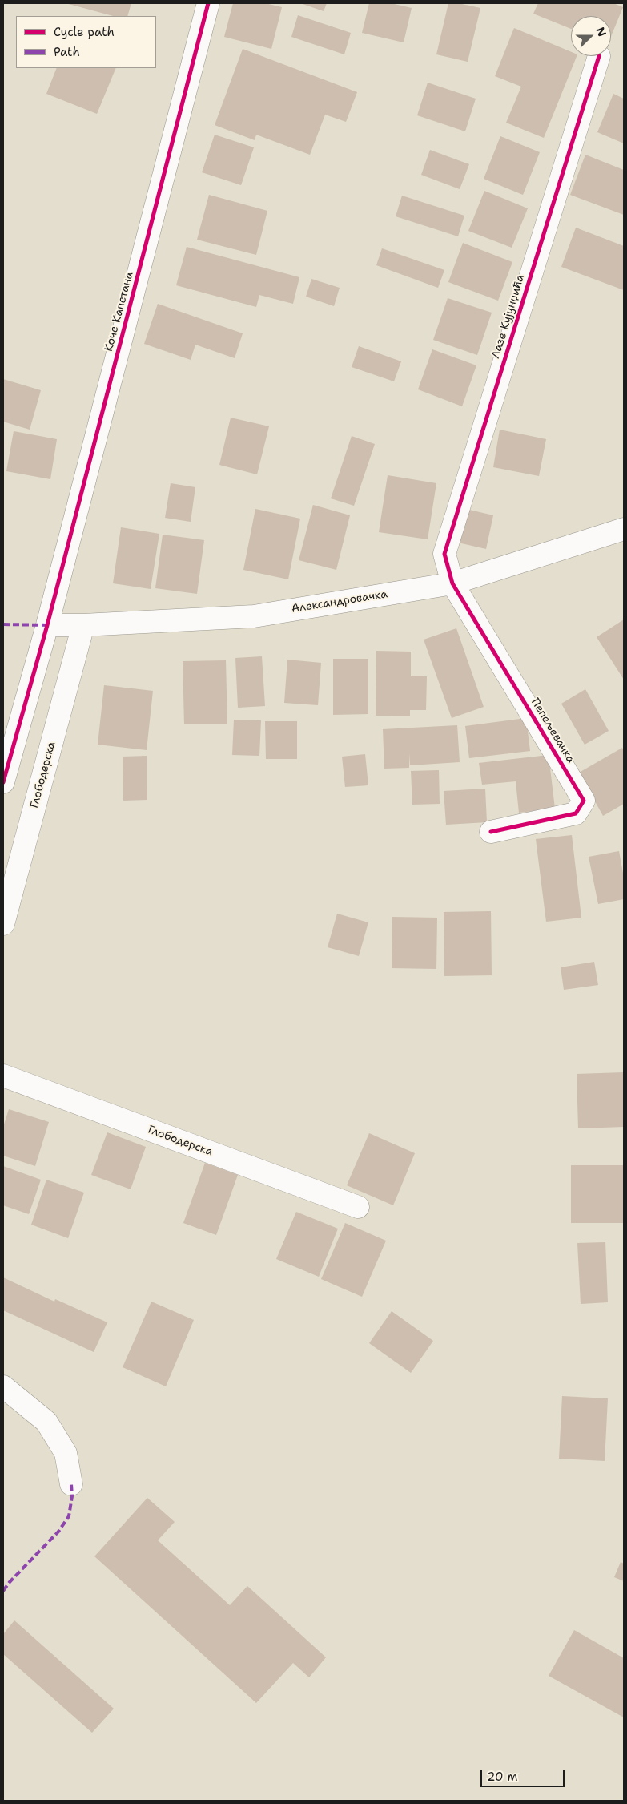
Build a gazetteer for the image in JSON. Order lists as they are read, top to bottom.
{
  "streets": {
    "street": [
      "Коче Капетана",
      "Лазе Кујунџића",
      "Александровачка",
      "Пепељевачка",
      "Глободерска"
    ]
  },
  "crossings": [
    ["Коче Капетана", "Александровачка"],
    ["Лазе Кујунџића", "Александровачка"],
    ["Лазе Кујунџића", "Пепељевачка"],
    ["Александровачка", "Пепељевачка"],
    ["Александровачка", "Глободерска"]
  ],
  "legend": ["Cycle path", "Path"],
  "scale_bar": "20 m",
  "north": "right"
}
